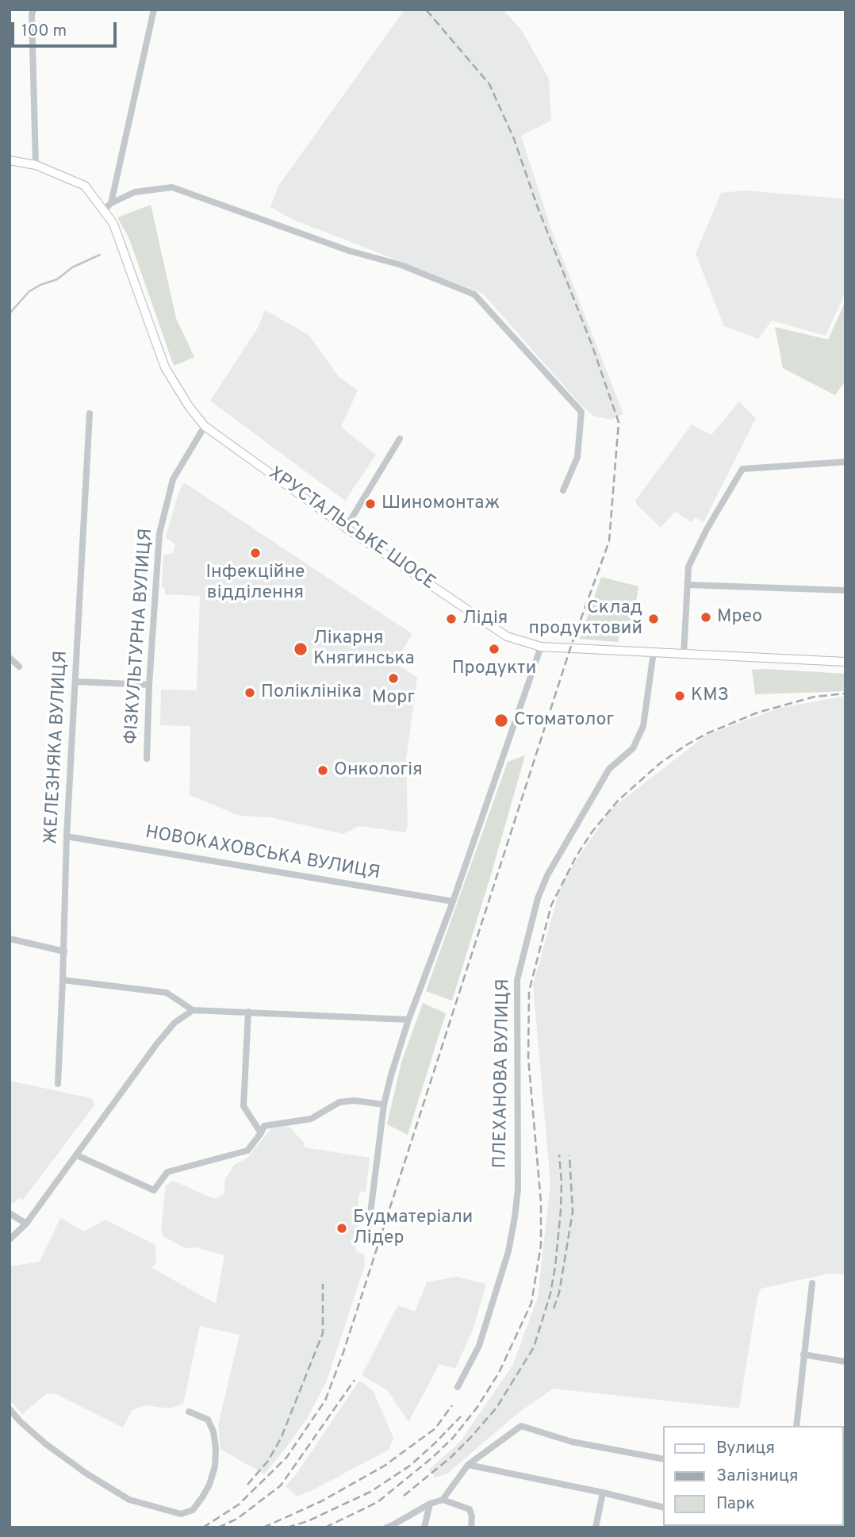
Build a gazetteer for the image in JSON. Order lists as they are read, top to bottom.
{
  "streets": {
    "street": [
      "ХРУСТАЛЬСЬКЕ ШОСЕ",
      "ФІЗКУЛЬТУРНА ВУЛИЦЯ",
      "ЖЕЛЕЗНЯКА ВУЛИЦЯ",
      "НОВОКАХОВСЬКА ВУЛИЦЯ",
      "ПЛЕХАНОВА ВУЛИЦЯ"
    ]
  },
  "crossings": [
    ["ХРУСТАЛЬСЬКЕ ШОСЕ", "ФІЗКУЛЬТУРНА ВУЛИЦЯ"],
    ["ХРУСТАЛЬСЬКЕ ШОСЕ", "ПЛЕХАНОВА ВУЛИЦЯ"],
    ["ЖЕЛЕЗНЯКА ВУЛИЦЯ", "НОВОКАХОВСЬКА ВУЛИЦЯ"]
  ],
  "places": [
    "Шиномонтаж",
    "Інфекційне відділення",
    "Мрео",
    "Лідія",
    "Склад продуктовий",
    "Лікарня Княгинська",
    "Продукти",
    "Морг",
    "Поліклініка",
    "КМЗ",
    "Стоматолог",
    "Онкологія",
    "Будматеріали Лідер"
  ],
  "legend": ["Вулиця", "Залізниця", "Парк"],
  "scale_bar": "100 m"
}
